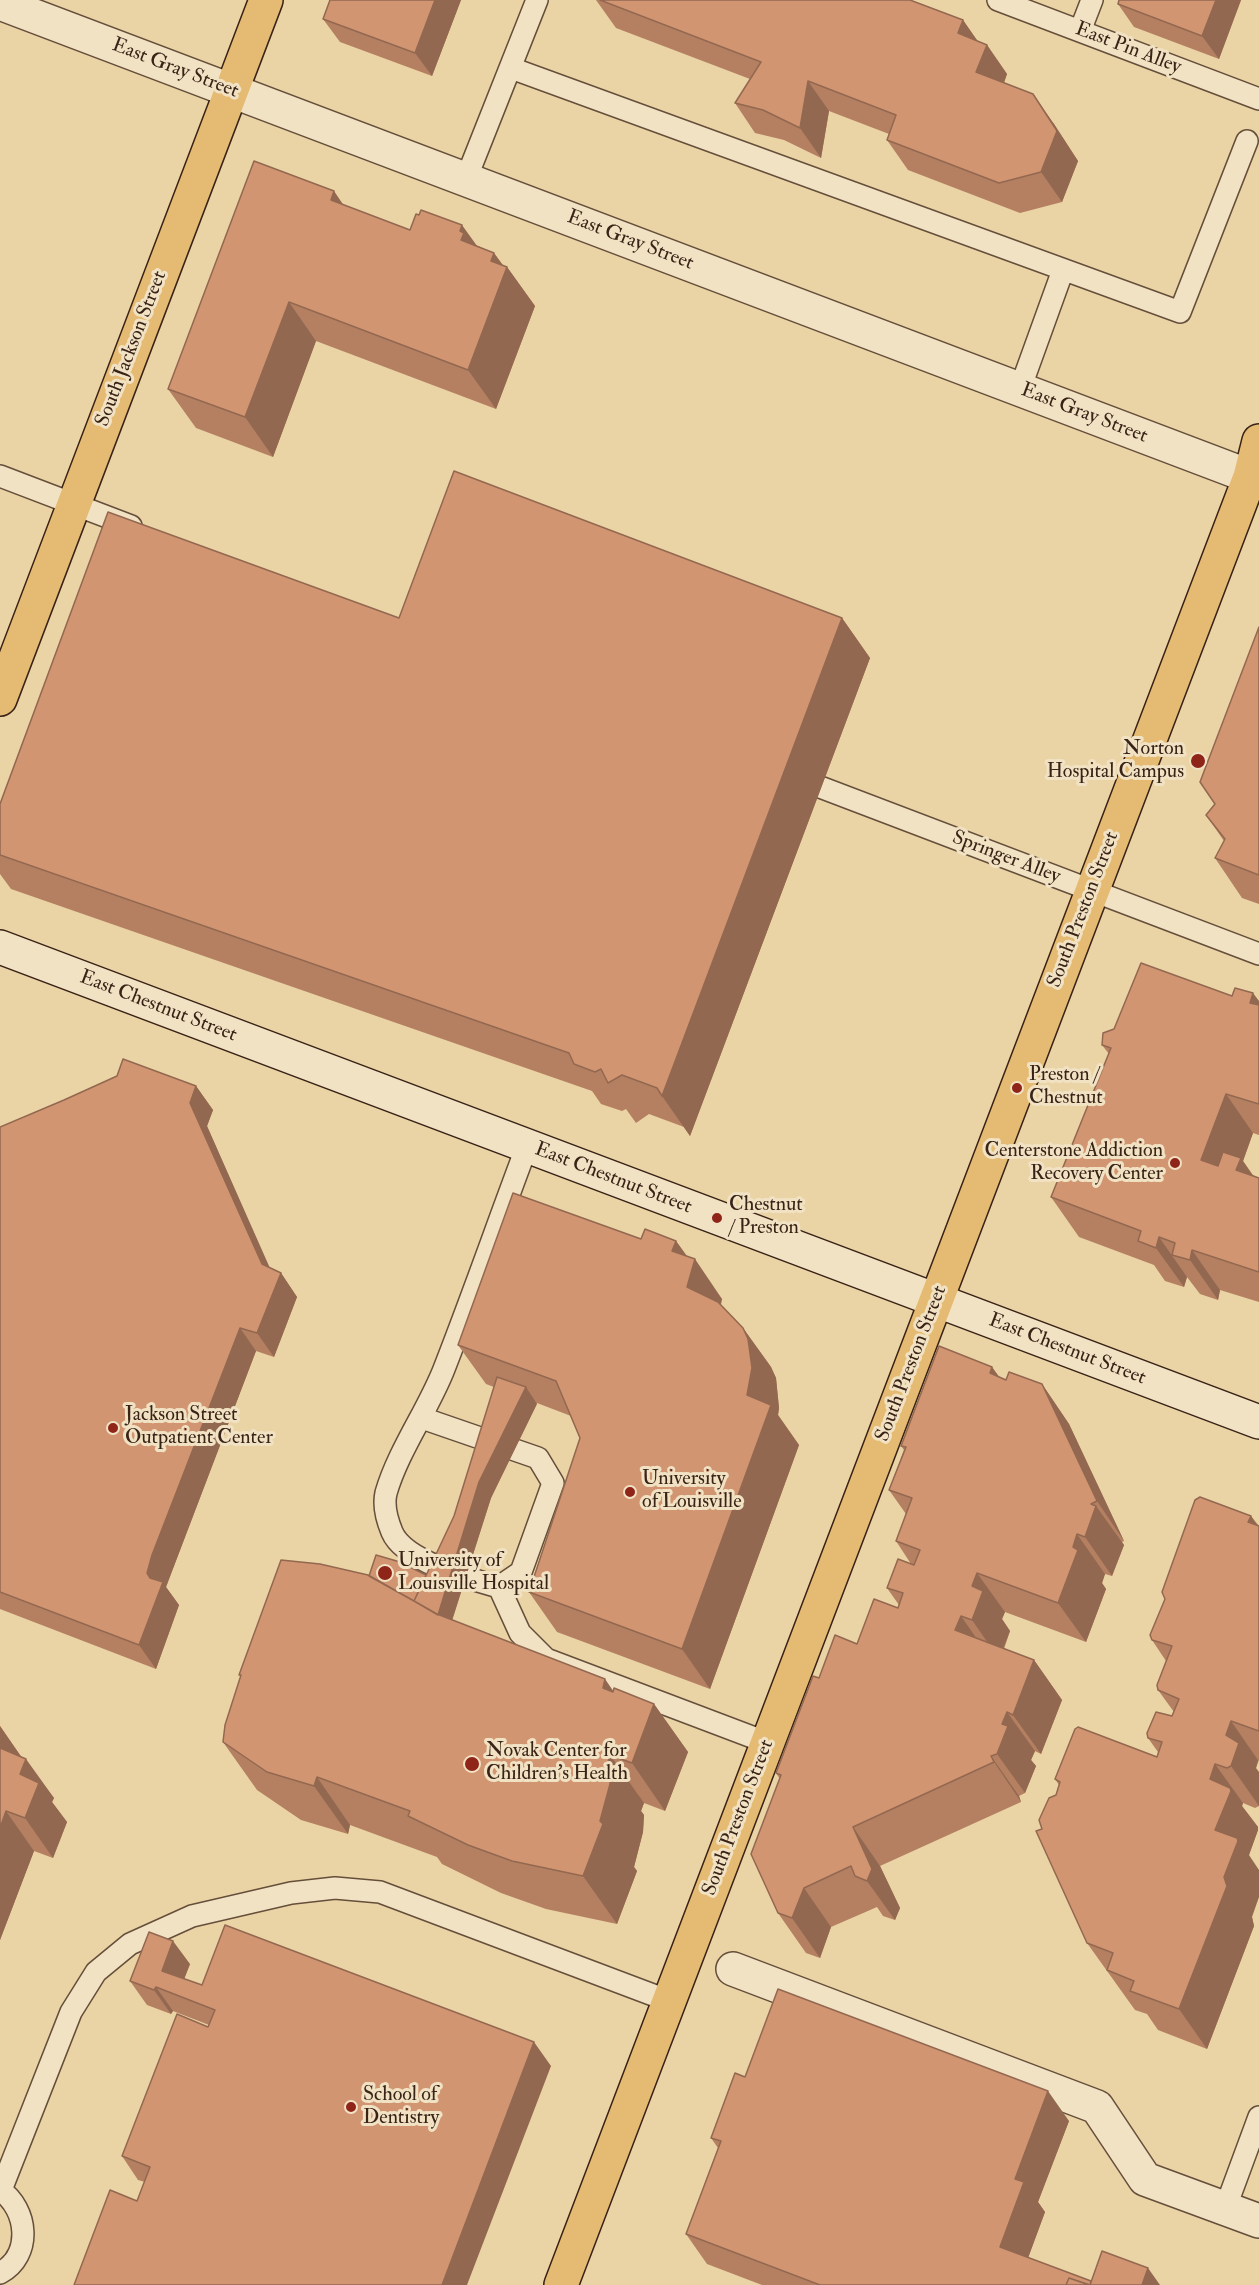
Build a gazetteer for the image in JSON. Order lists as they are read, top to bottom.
{
  "streets": {
    "main road": ["South Jackson Street", "South Preston Street"],
    "street": ["East Gray Street", "East Chestnut Street"],
    "lane": ["East Pin Alley", "Springer Alley"]
  },
  "crossings": [
    ["East Gray Street", "South Jackson Street"],
    ["East Gray Street", "South Preston Street"],
    ["Springer Alley", "South Preston Street"],
    ["South Preston Street", "East Chestnut Street"]
  ],
  "places": [
    "Norton Hospital Campus",
    "Preston / Chestnut",
    "Centerstone Addiction Recovery Center",
    "Chestnut / Preston",
    "Jackson Street Outpatient Center",
    "University of Louisville",
    "University of Louisville Hospital",
    "Novak Center for Children's Health",
    "School of Dentistry"
  ]
}
